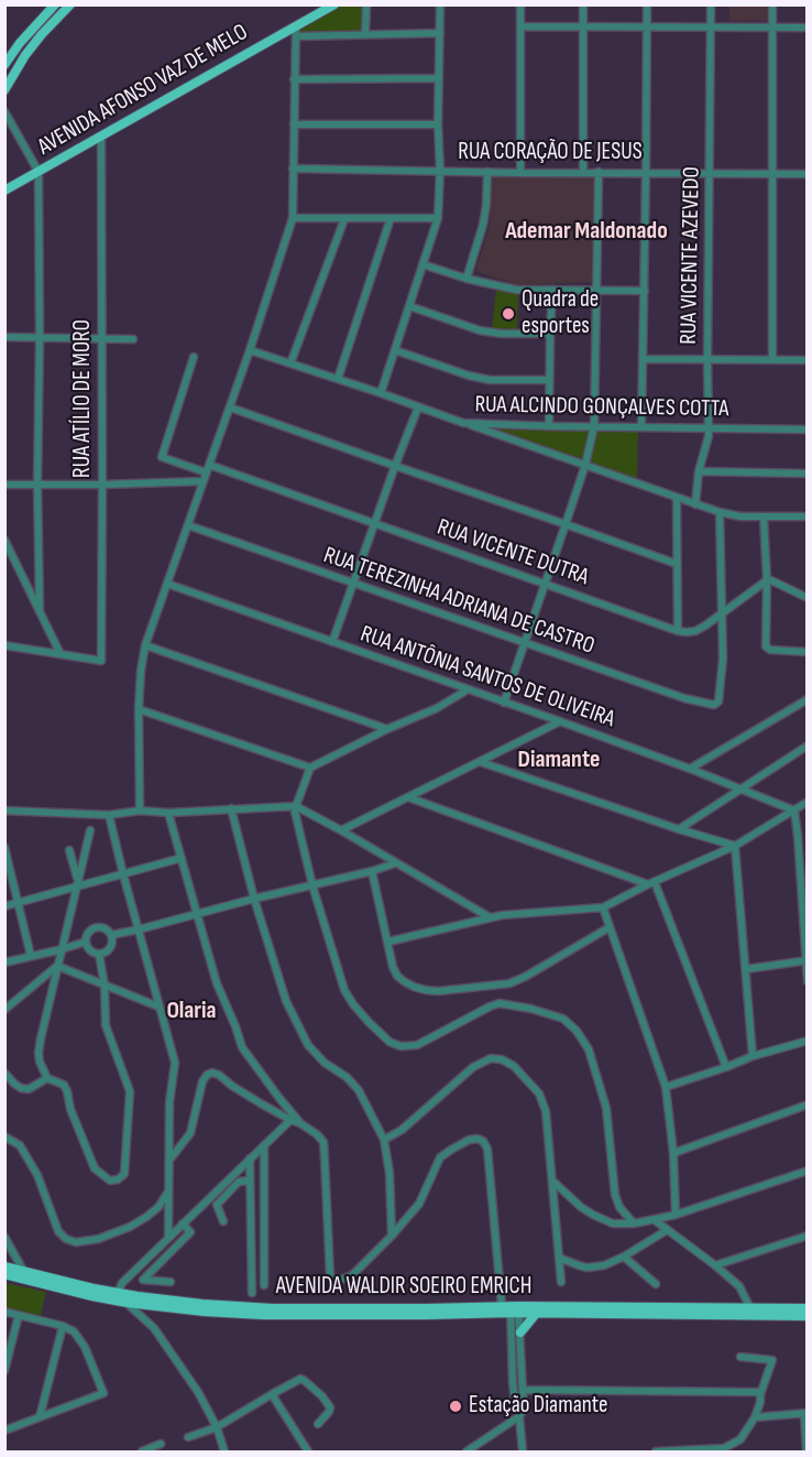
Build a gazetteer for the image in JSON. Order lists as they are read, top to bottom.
{
  "streets": {
    "main road": ["AVENIDA AFONSO VAZ DE MELO", "AVENIDA WALDIR SOEIRO EMRICH"],
    "street": [
      "RUA CORAÇÃO DE JESUS",
      "RUA VICENTE AZEVEDO",
      "RUA ATÍLIO DE MORO",
      "RUA ALCINDO GONÇALVES COTTA",
      "RUA VICENTE DUTRA",
      "RUA TEREZINHA ADRIANA DE CASTRO",
      "RUA ANTÔNIA SANTOS DE OLIVEIRA"
    ]
  },
  "crossings": [
    ["AVENIDA AFONSO VAZ DE MELO", "RUA ATÍLIO DE MORO"],
    ["RUA CORAÇÃO DE JESUS", "RUA VICENTE AZEVEDO"],
    ["RUA VICENTE AZEVEDO", "RUA ALCINDO GONÇALVES COTTA"]
  ],
  "districts": ["Ademar Maldonado", "Diamante", "Olaria"],
  "places": ["Quadra de esportes", "Estação Diamante"]
}
